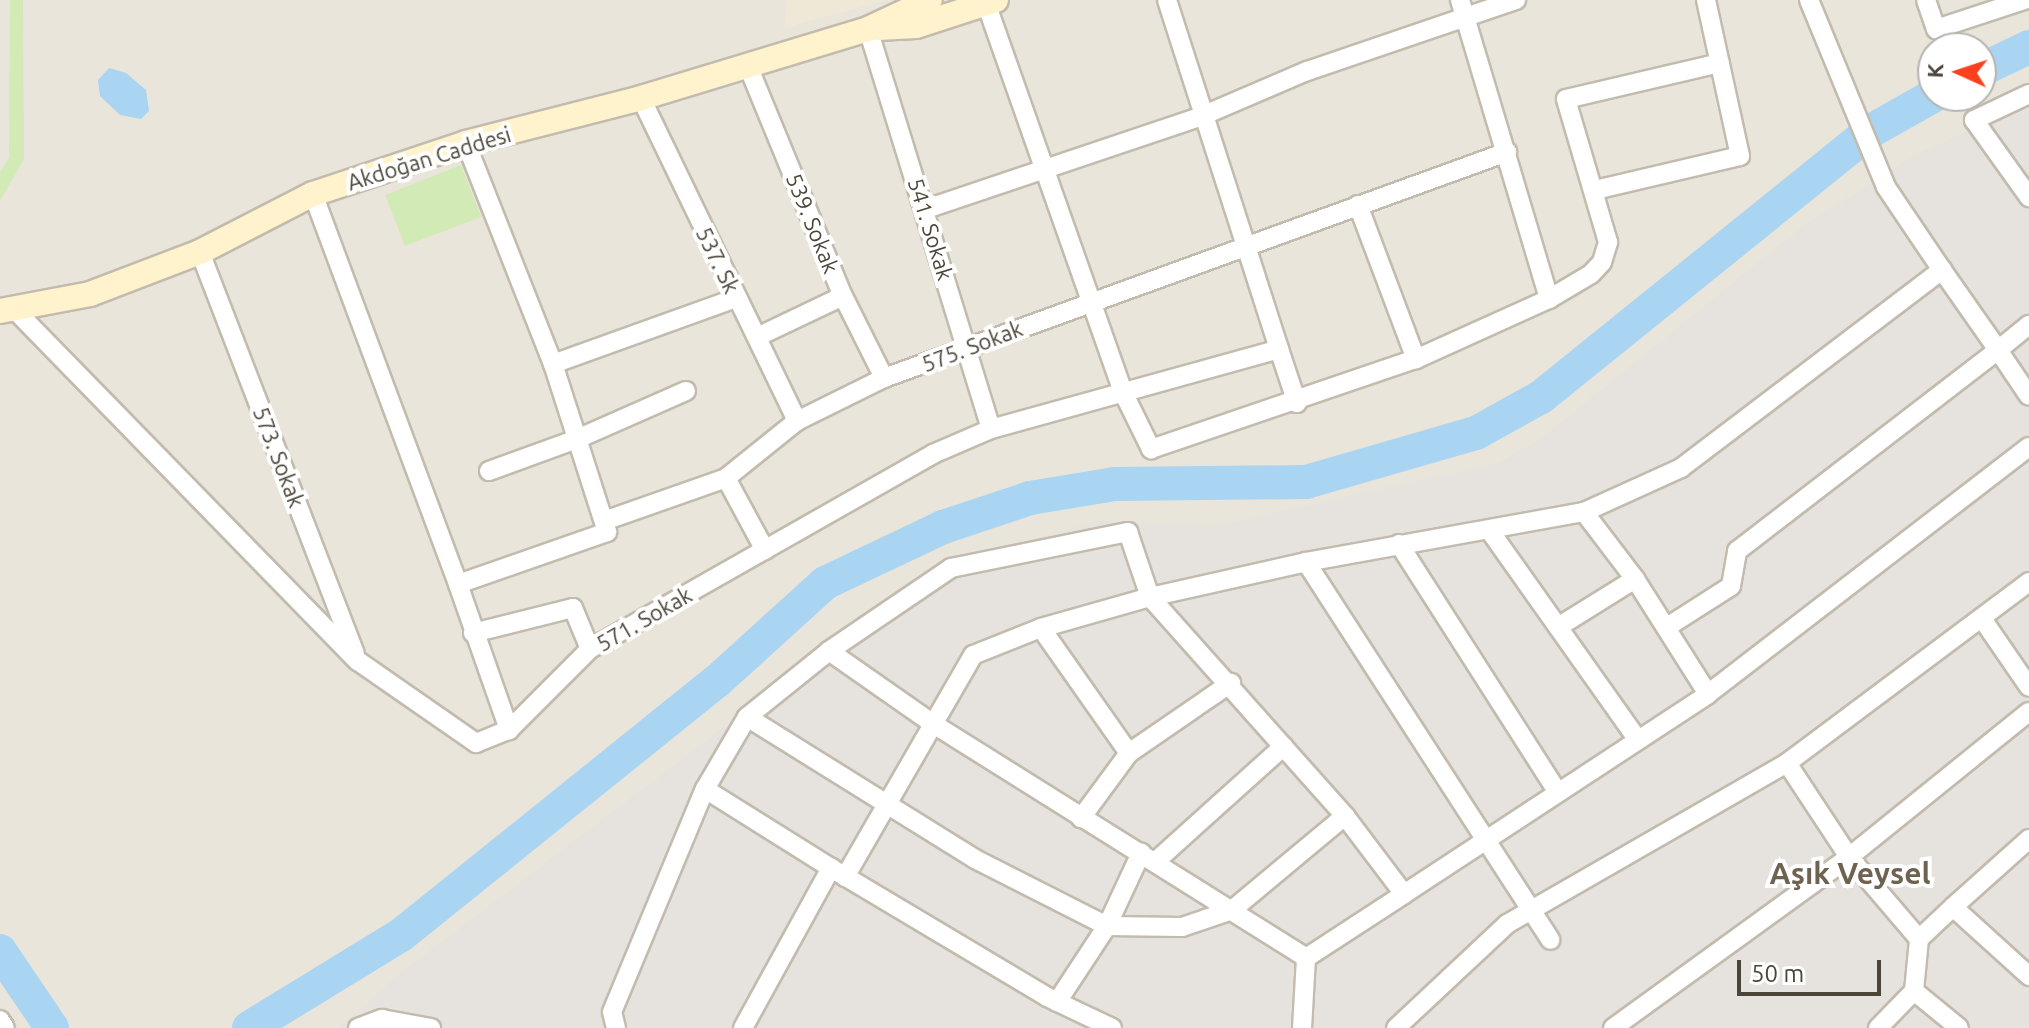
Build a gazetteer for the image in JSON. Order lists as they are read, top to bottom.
{
  "streets": {
    "main road": ["Akdoğan Caddesi"],
    "street": [
      "539. Sokak",
      "541. Sokak",
      "537. Sk",
      "575. Sokak",
      "573. Sokak",
      "571. Sokak"
    ]
  },
  "crossings": [
    ["Akdoğan Caddesi", "539. Sokak"],
    ["Akdoğan Caddesi", "541. Sokak"],
    ["Akdoğan Caddesi", "537. Sk"],
    ["Akdoğan Caddesi", "573. Sokak"],
    ["Akdoğan Caddesi", "571. Sokak"],
    ["539. Sokak", "575. Sokak"],
    ["541. Sokak", "575. Sokak"],
    ["541. Sokak", "571. Sokak"],
    ["537. Sk", "575. Sokak"],
    ["573. Sokak", "571. Sokak"]
  ],
  "districts": ["Aşık Veysel"],
  "scale_bar": "50 m",
  "north": "left"
}
